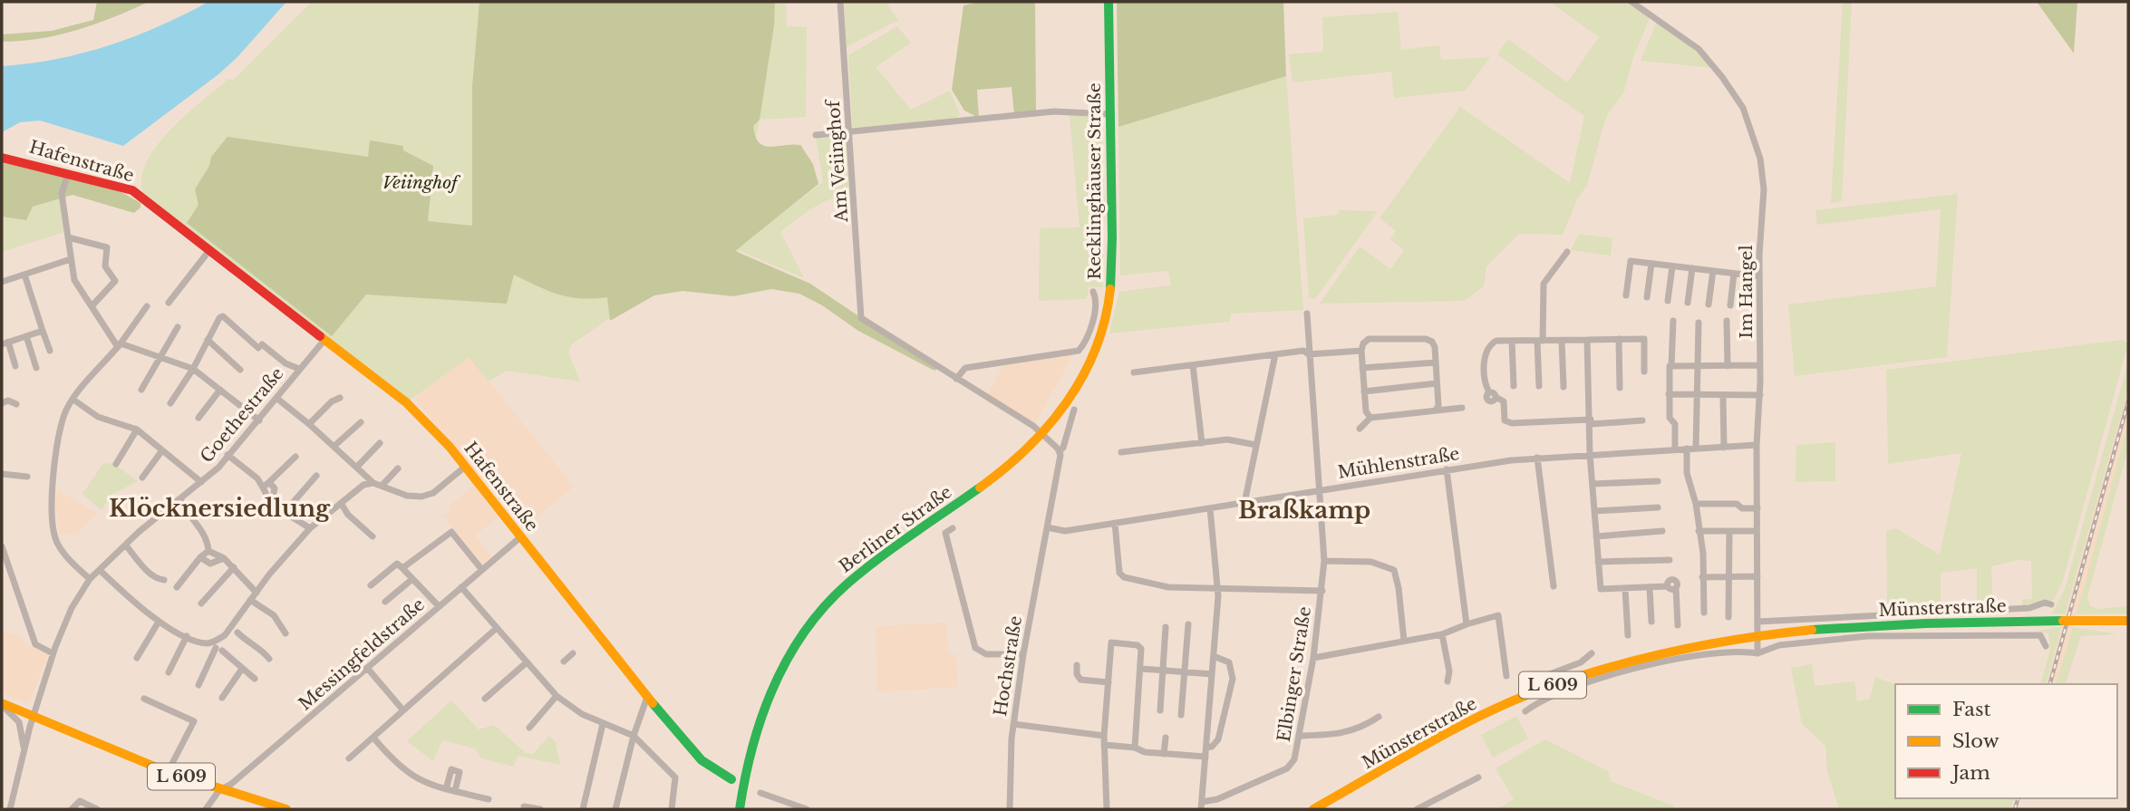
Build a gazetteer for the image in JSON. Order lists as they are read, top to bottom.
{
  "streets": {
    "main road": [
      "Hafenstraße",
      "Recklinghäuser Straße",
      "Berliner Straße",
      "Münsterstraße",
      "L 609"
    ],
    "street": [
      "Am Veiinghof",
      "Im Hangel",
      "Goethestraße",
      "Mühlenstraße",
      "Messingfeldstraße",
      "Hochstraße",
      "Elbinger Straße"
    ]
  },
  "crossings": [
    ["Hafenstraße", "Goethestraße"],
    ["Hafenstraße", "Messingfeldstraße"],
    ["Am Veiinghof", "Recklinghäuser Straße"],
    ["Recklinghäuser Straße", "Berliner Straße"],
    ["Im Hangel", "Mühlenstraße"],
    ["Im Hangel", "Münsterstraße"],
    ["Goethestraße", "L 609"],
    ["Mühlenstraße", "Hochstraße"],
    ["Mühlenstraße", "Elbinger Straße"],
    ["Messingfeldstraße", "L 609"]
  ],
  "districts": ["Klöcknersiedlung", "Braßkamp"],
  "parks": ["Veiinghof"],
  "legend": ["Fast", "Slow", "Jam"]
}
